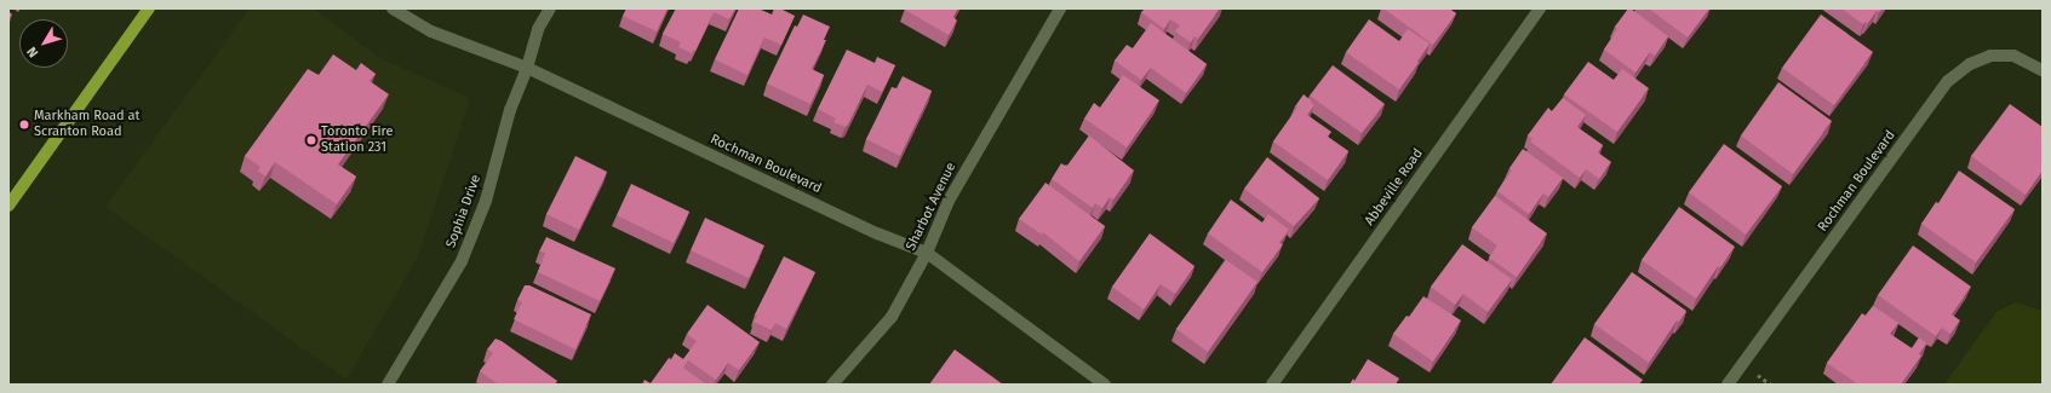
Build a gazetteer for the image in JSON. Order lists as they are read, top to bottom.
{
  "streets": {
    "street": [
      "Rochman Boulevard",
      "Abbeville Road",
      "Sharbot Avenue",
      "Sophia Drive"
    ]
  },
  "crossings": [
    ["Rochman Boulevard", "Sharbot Avenue"],
    ["Rochman Boulevard", "Sophia Drive"]
  ],
  "places": ["Markham Road at Scranton Road", "Toronto Fire Station 231"],
  "north": "bottom left"
}
